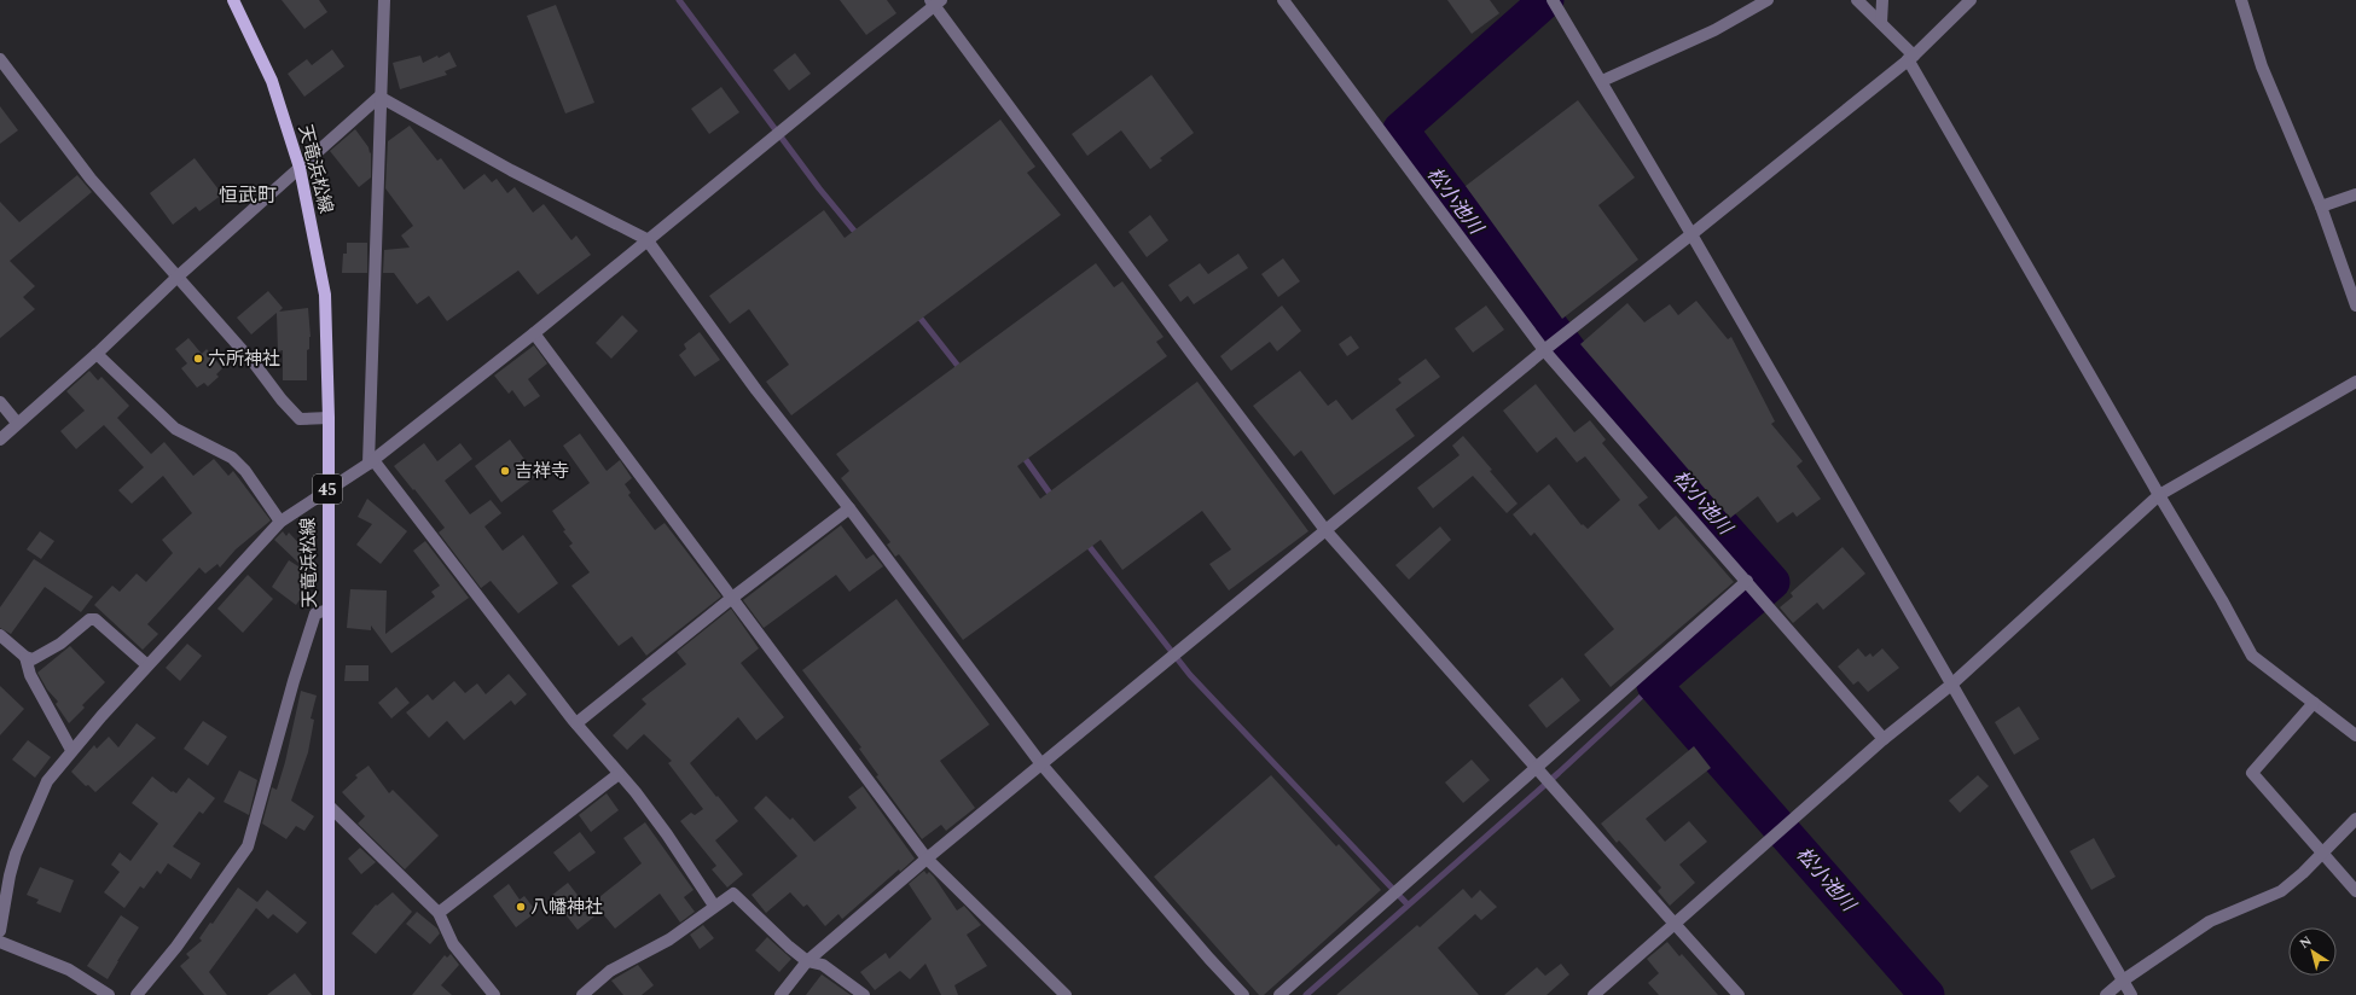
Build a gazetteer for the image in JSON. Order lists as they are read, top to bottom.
{
  "streets": {
    "main road": ["天竜浜松線", "45"]
  },
  "districts": ["恒武町"],
  "water": ["松小池川"],
  "places": ["六所神社", "吉祥寺", "八幡神社"],
  "north": "top left"
}
